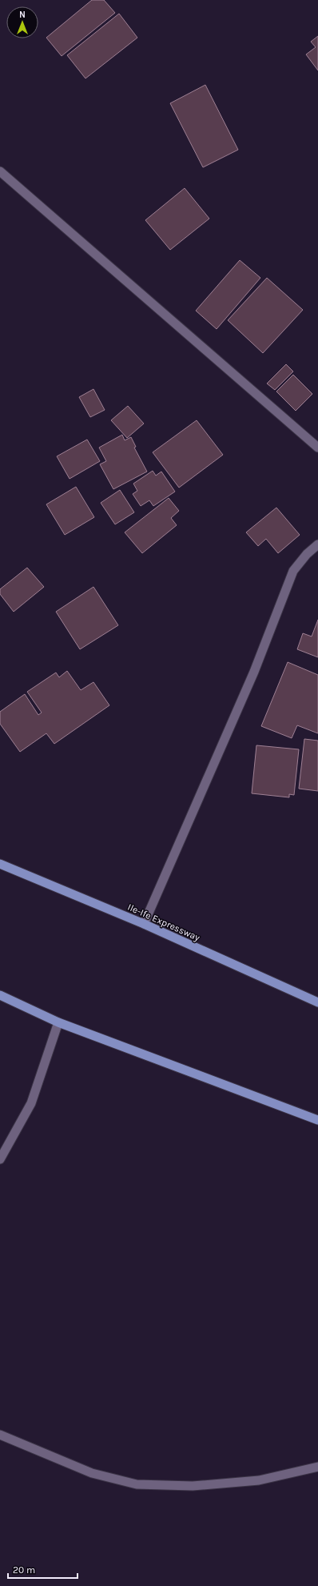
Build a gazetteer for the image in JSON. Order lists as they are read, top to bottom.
{
  "streets": {
    "main road": ["Ile-Ife Expressway"]
  },
  "scale_bar": "20 m",
  "north": "top"
}
